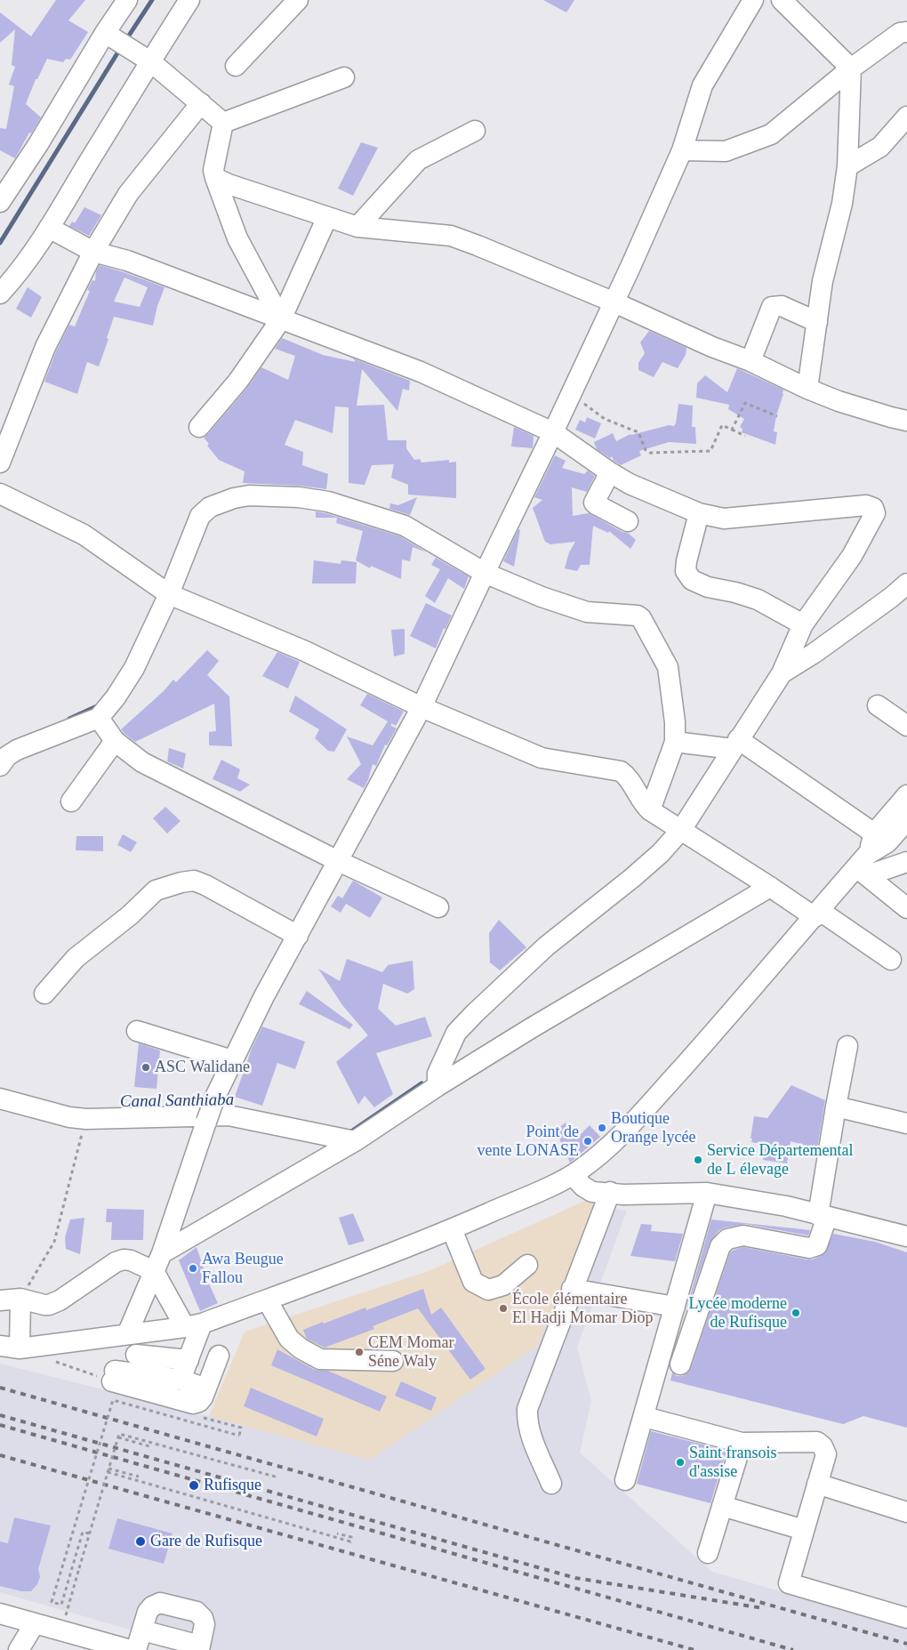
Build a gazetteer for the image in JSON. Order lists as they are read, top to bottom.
{
  "water": ["Canal Santhiaba"],
  "places": [
    "ASC Walidane",
    "Boutique Orange lycée",
    "Point de vente LONASE",
    "Service Départemental de L élevage",
    "Awa Beugue Fallou",
    "École élémentaire El Hadji Momar Diop",
    "Lycée moderne de Rufisque",
    "CEM Momar Séne Waly",
    "Saint fransois d'assise",
    "Rufisque",
    "Gare de Rufisque"
  ]
}
